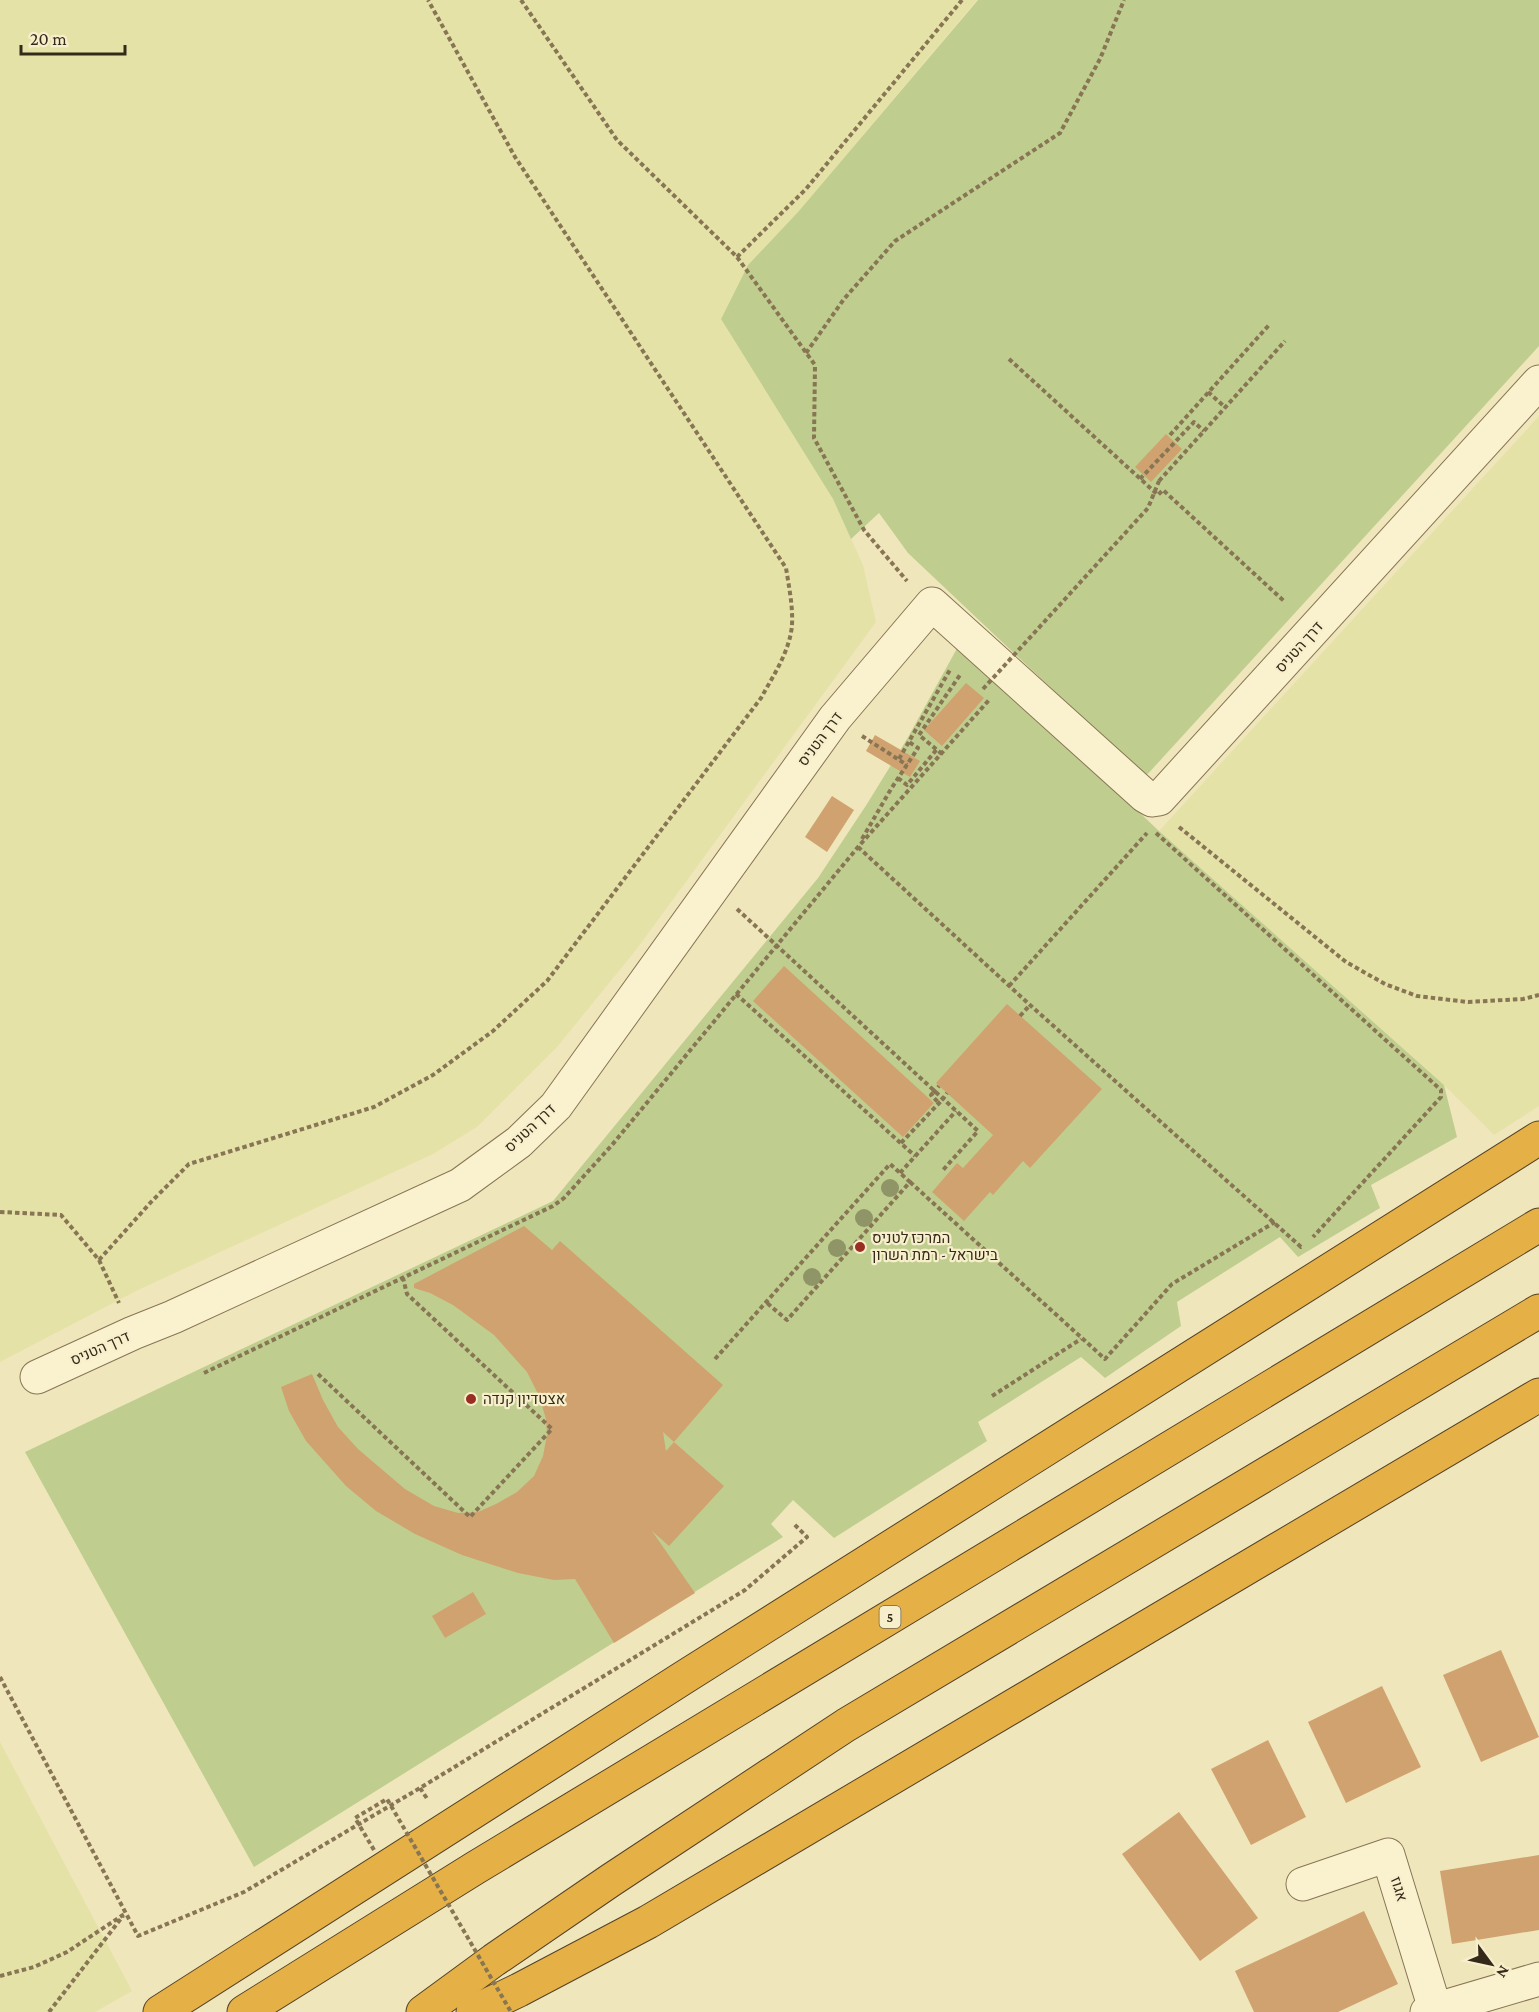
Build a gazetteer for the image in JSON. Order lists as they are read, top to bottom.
{
  "streets": {
    "highway": ["5"],
    "street": ["דרך הטניס", "אגוז"]
  },
  "places": ["המרכז לטניס בישראל - רמת השרון", "אצטדיון קנדה"],
  "scale_bar": "20 m",
  "north": "bottom right"
}
